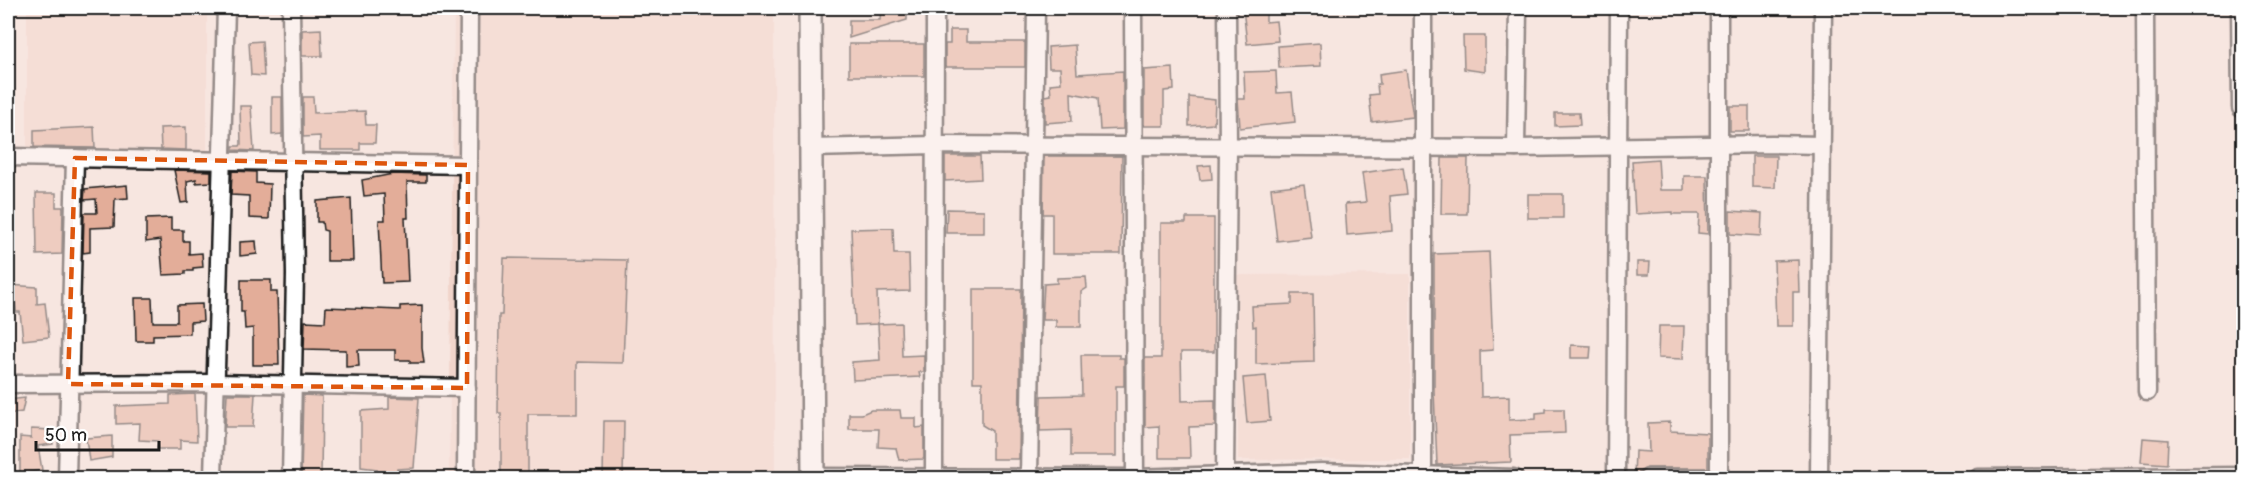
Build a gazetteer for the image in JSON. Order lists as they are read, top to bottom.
{
  "scale_bar": "50 m"
}
